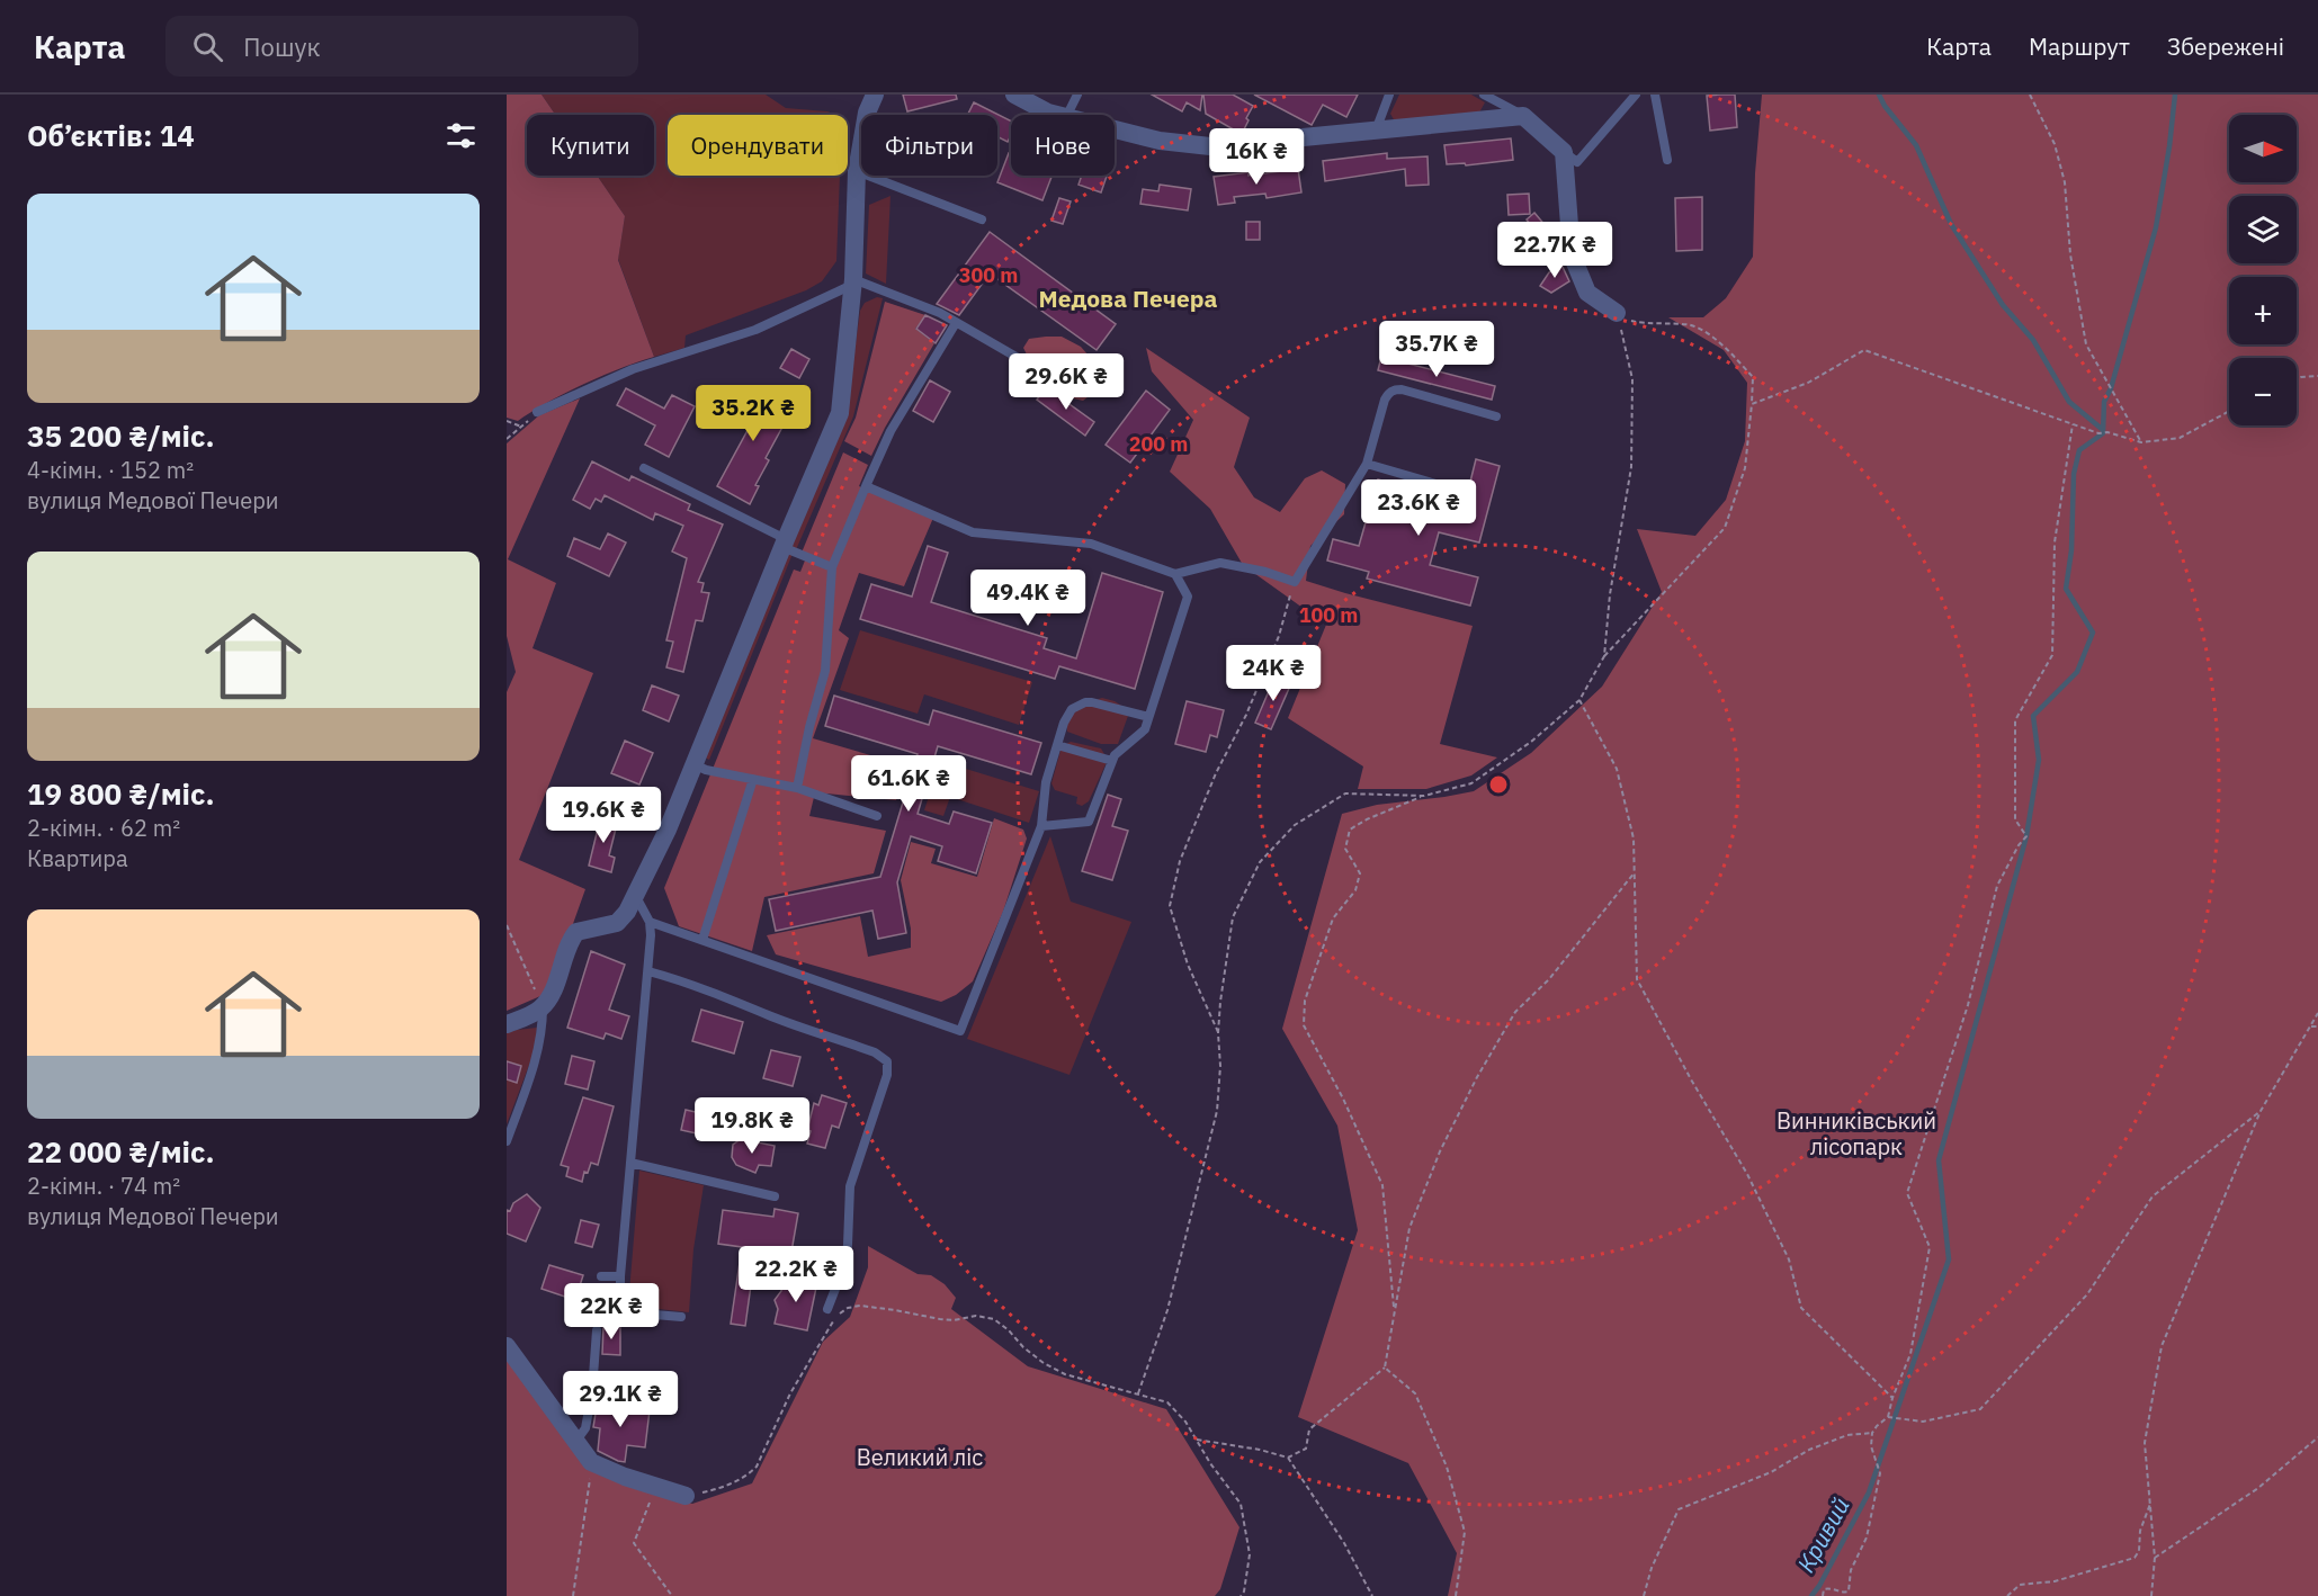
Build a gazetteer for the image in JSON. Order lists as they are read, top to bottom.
{
  "districts": ["Медова Печера"],
  "water": ["Кривий"],
  "parks": ["Винниківський лісопарк", "Великий ліс"],
  "north": "right",
  "page": {
    "header": "Карта",
    "search": "Пошук",
    "nav": ["Карта", "Маршрут", "Збережені"],
    "heading": "Об’єктів: 14",
    "map_buttons": ["+", "−"],
    "chip": [
      "Купити",
      "Орендувати",
      "Фільтри",
      "Нове"
    ],
    "price": [
      "16K ₴",
      "22.7K ₴",
      "35.7K ₴",
      "29.6K ₴",
      "35.2K ₴",
      "23.6K ₴",
      "49.4K ₴",
      "24K ₴",
      "61.6K ₴",
      "19.6K ₴",
      "19.8K ₴",
      "22.2K ₴",
      "22K ₴",
      "29.1K ₴"
    ],
    "list": [
      {
        "name": "35 200 ₴/міс.",
        "note": "4-кімн. · 152 m² · вулиця Медової Печери"
      },
      {
        "name": "19 800 ₴/міс.",
        "note": "2-кімн. · 62 m² · Квартира"
      },
      {
        "name": "22 000 ₴/міс.",
        "note": "2-кімн. · 74 m² · вулиця Медової Печери"
      }
    ]
  },
  "rings": ["300 m", "200 m", "100 m"]
}
